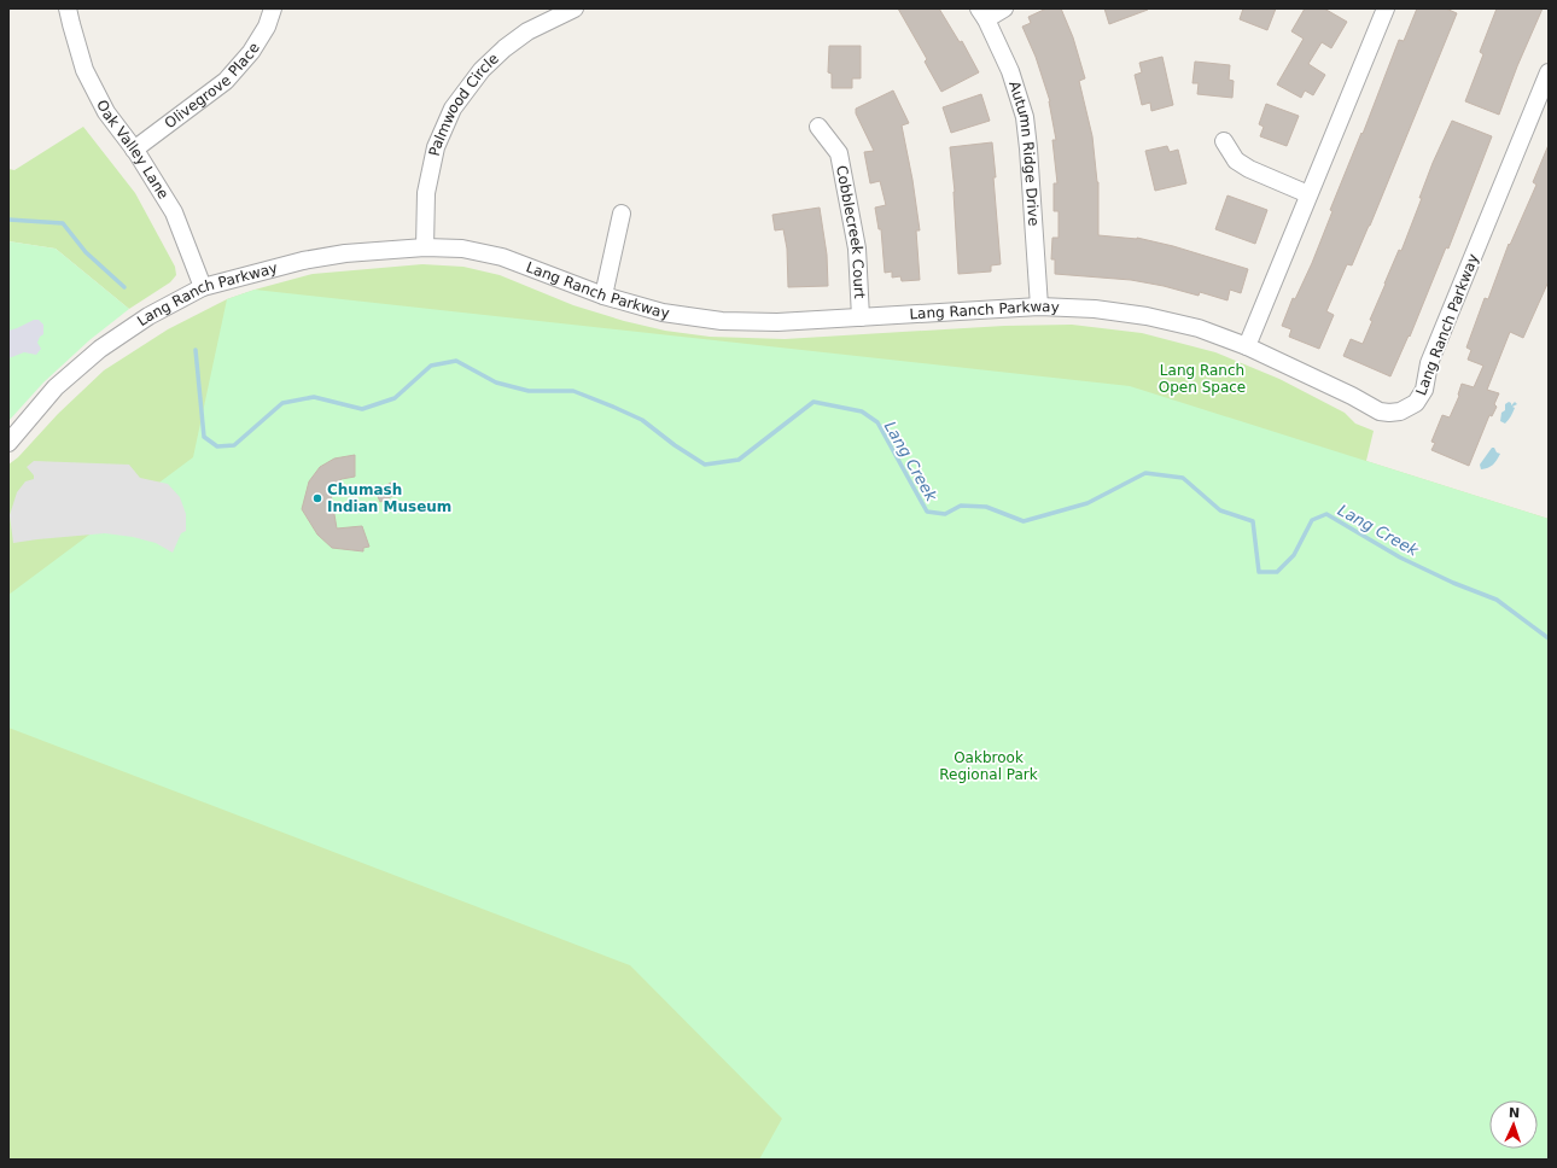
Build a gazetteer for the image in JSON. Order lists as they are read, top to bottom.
{
  "streets": {
    "street": [
      "Olivegrove Place",
      "Palmwood Circle",
      "Oak Valley Lane",
      "Autumn Ridge Drive",
      "Cobblecreek Court",
      "Lang Ranch Parkway"
    ]
  },
  "crossings": [
    ["Olivegrove Place", "Oak Valley Lane"],
    ["Palmwood Circle", "Lang Ranch Parkway"],
    ["Oak Valley Lane", "Lang Ranch Parkway"],
    ["Autumn Ridge Drive", "Lang Ranch Parkway"],
    ["Cobblecreek Court", "Lang Ranch Parkway"]
  ],
  "water": ["Lang Creek"],
  "parks": ["Lang Ranch Open Space", "Oakbrook Regional Park"],
  "places": ["Chumash Indian Museum"],
  "north": "top"
}
